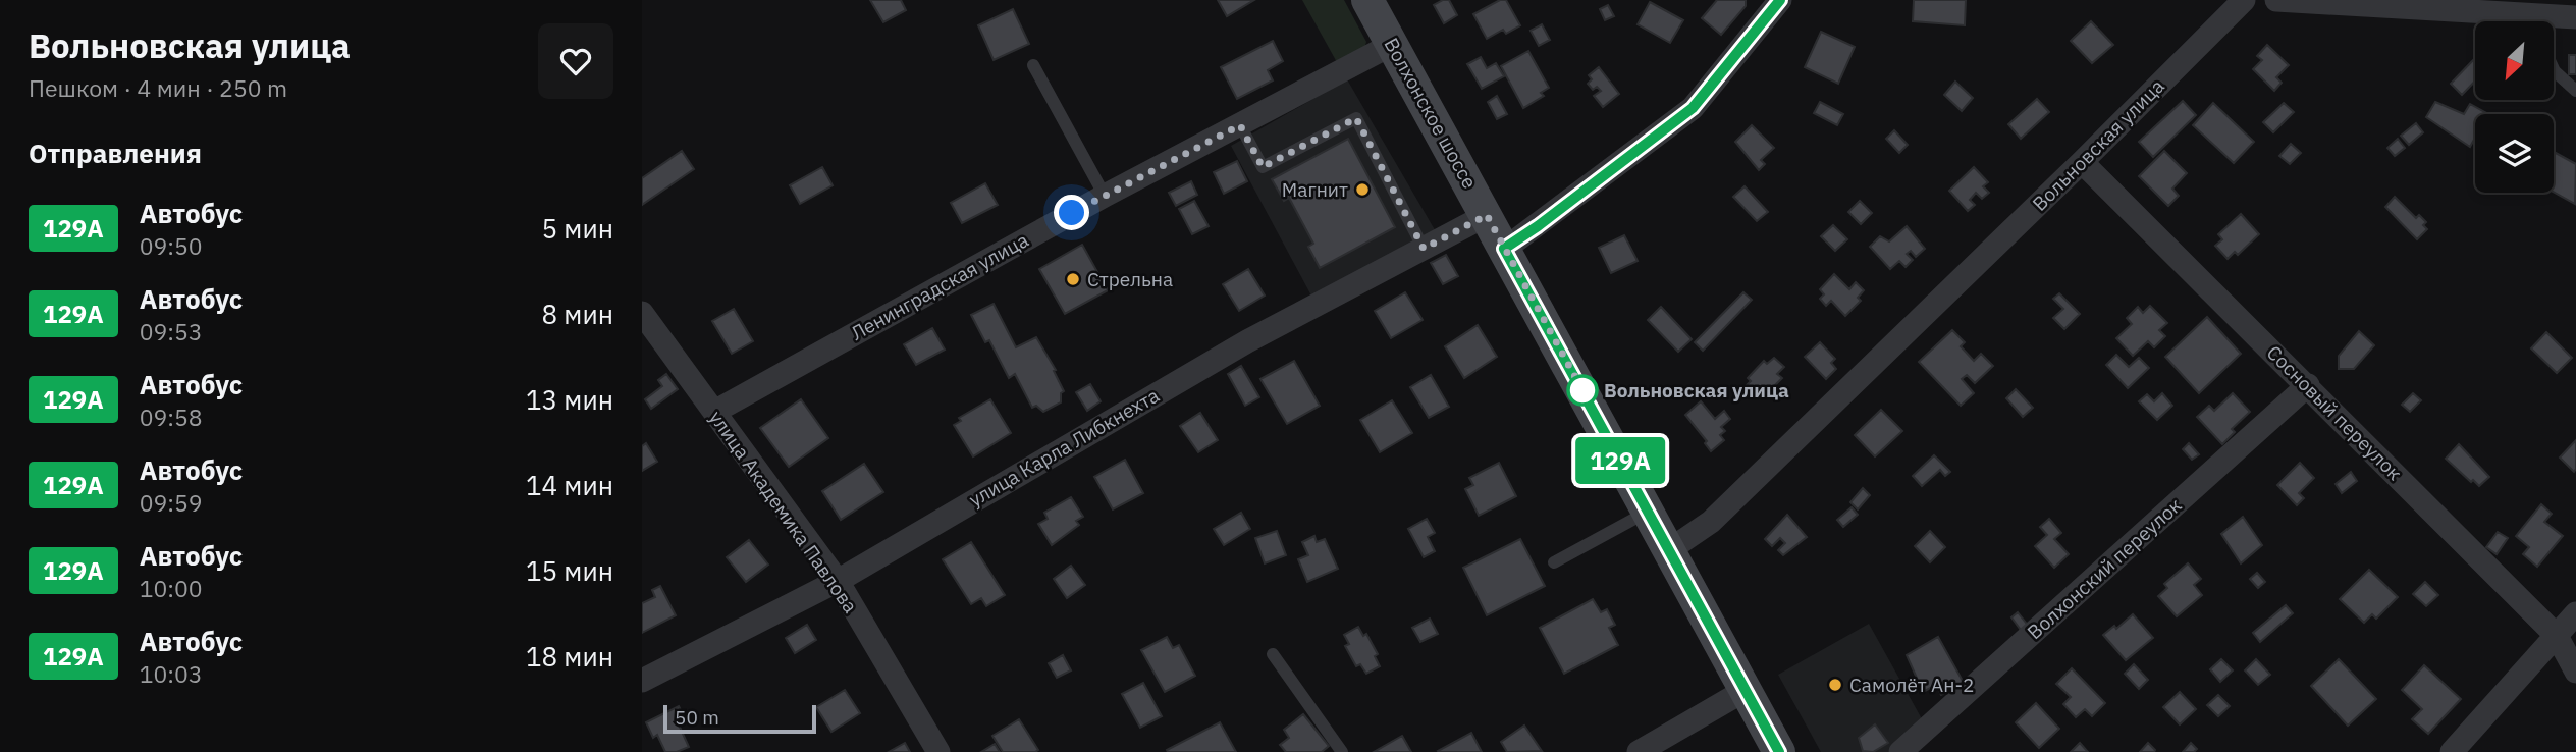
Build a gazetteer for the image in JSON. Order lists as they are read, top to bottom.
{
  "streets": {
    "main road": ["Волхонское шоссе"],
    "street": [
      "Вольновская улица",
      "Ленинградская улица",
      "Сосновый переулок",
      "улица Карла Либкнехта",
      "улица Академика Павлова",
      "Волхонский переулок"
    ]
  },
  "crossings": [
    ["Волхонское шоссе", "Вольновская улица"],
    ["Волхонское шоссе", "Ленинградская улица"],
    ["Волхонское шоссе", "улица Карла Либкнехта"],
    ["Вольновская улица", "Сосновый переулок"],
    ["Ленинградская улица", "улица Академика Павлова"],
    ["Сосновый переулок", "Волхонский переулок"],
    ["улица Карла Либкнехта", "улица Академика Павлова"]
  ],
  "places": [
    "Магнит",
    "Стрельна",
    "Вольновская улица",
    "Самолёт Ан-2"
  ],
  "lines": ["bus line 129А"],
  "scale_bar": "50 m",
  "north": "bottom left",
  "page": {
    "heading": [
      ["Вольновская улица", "Пешком · 4 мин · 250 m"],
      "Отправления"
    ],
    "on_map": "129А",
    "list": [
      {
        "mark": "129А",
        "name": "Автобус",
        "note": "09:50",
        "value": "5 мин"
      },
      {
        "mark": "129А",
        "name": "Автобус",
        "note": "09:53",
        "value": "8 мин"
      },
      {
        "mark": "129А",
        "name": "Автобус",
        "note": "09:58",
        "value": "13 мин"
      },
      {
        "mark": "129А",
        "name": "Автобус",
        "note": "09:59",
        "value": "14 мин"
      },
      {
        "mark": "129А",
        "name": "Автобус",
        "note": "10:00",
        "value": "15 мин"
      },
      {
        "mark": "129А",
        "name": "Автобус",
        "note": "10:03",
        "value": "18 мин"
      }
    ],
    "scale": "50 m"
  }
}
